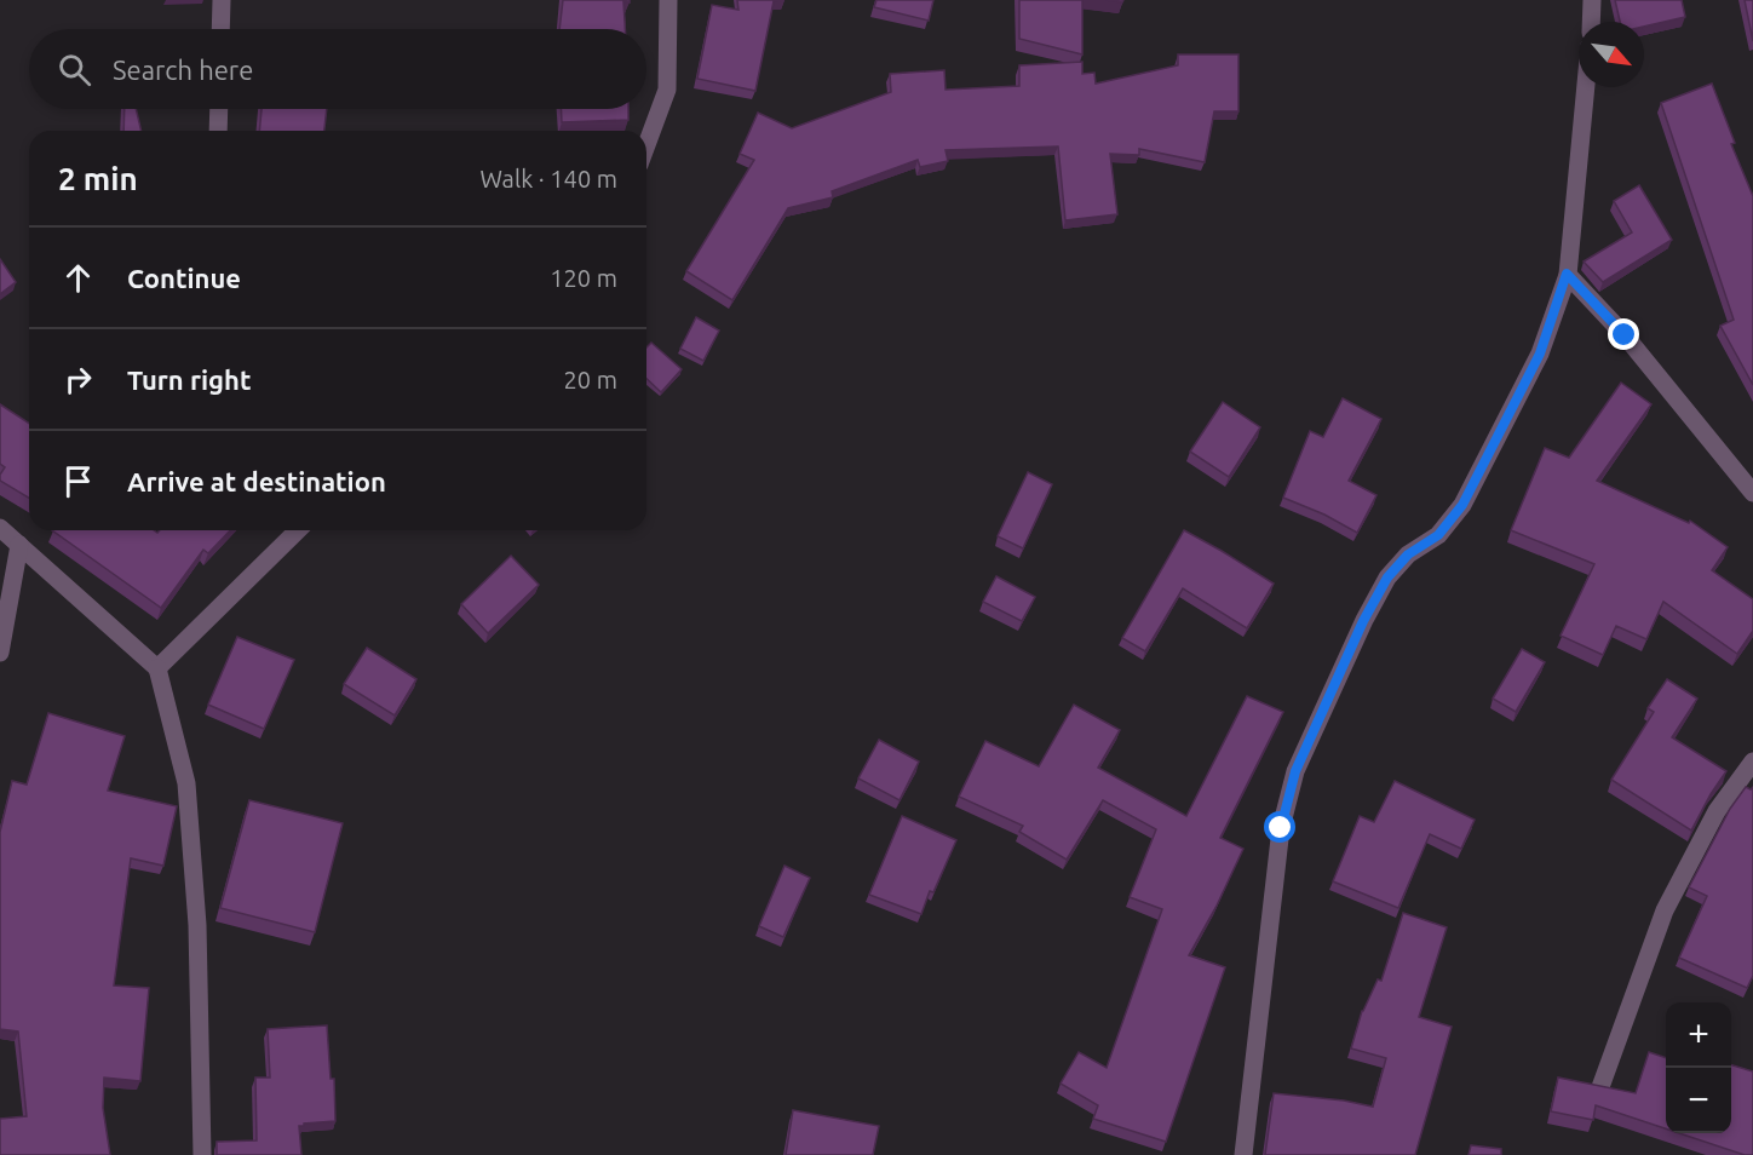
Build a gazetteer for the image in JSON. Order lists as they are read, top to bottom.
{
  "north": "bottom right",
  "page": {
    "search": "Search here",
    "heading": ["2 min", "Walk · 140 m"],
    "list": [
      ["Continue", "120 m"],
      ["Turn right", "20 m"],
      "Arrive at destination"
    ],
    "map_buttons": ["+", "−"]
  }
}
